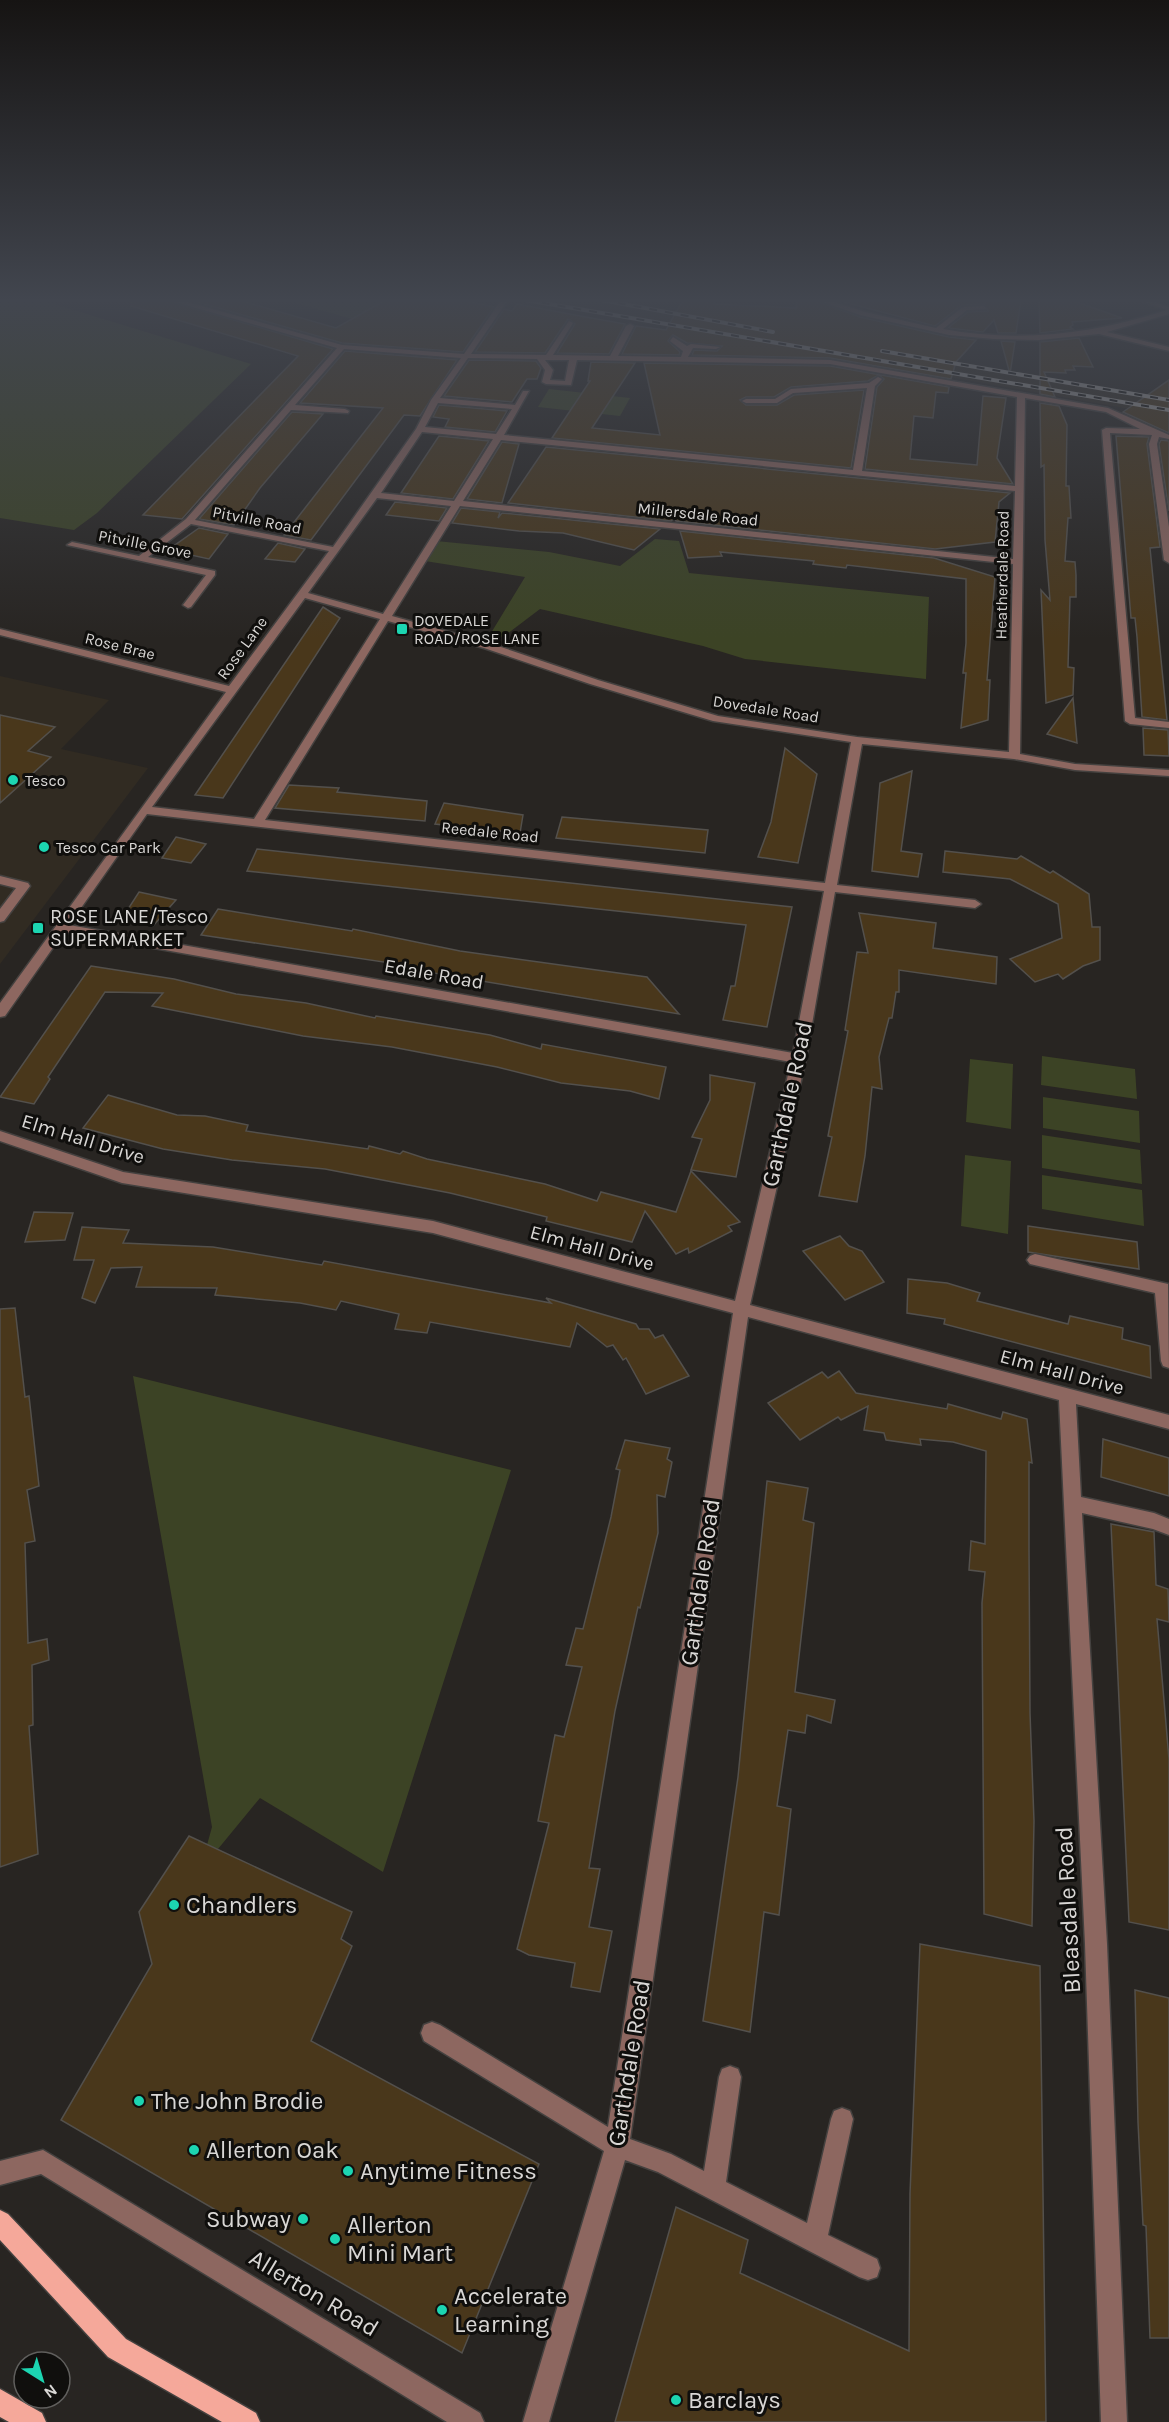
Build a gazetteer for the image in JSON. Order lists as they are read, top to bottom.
{
  "streets": {
    "street": [
      "Millersdale Road",
      "Pitville Road",
      "Pitville Grove",
      "Heatherdale Road",
      "Rose Brae",
      "Rose Lane",
      "Dovedale Road",
      "Reedale Road",
      "Edale Road",
      "Garthdale Road",
      "Elm Hall Drive",
      "Bleasdale Road",
      "Allerton Road"
    ]
  },
  "crossings": [
    ["Millersdale Road", "Heatherdale Road"],
    ["Millersdale Road", "Rose Lane"],
    ["Pitville Road", "Rose Lane"],
    ["Heatherdale Road", "Dovedale Road"],
    ["Rose Brae", "Rose Lane"],
    ["Rose Lane", "Dovedale Road"],
    ["Rose Lane", "Reedale Road"],
    ["Rose Lane", "Edale Road"],
    ["Dovedale Road", "Garthdale Road"],
    ["Reedale Road", "Garthdale Road"],
    ["Edale Road", "Garthdale Road"],
    ["Garthdale Road", "Elm Hall Drive"],
    ["Elm Hall Drive", "Bleasdale Road"]
  ],
  "places": {
    "transit": ["DOVEDALE ROAD/ROSE LANE", "ROSE LANE/Tesco SUPERMARKET"],
    "other": [
      "Tesco",
      "Tesco Car Park",
      "Chandlers",
      "The John Brodie",
      "Allerton Oak",
      "Anytime Fitness",
      "Subway",
      "Allerton Mini Mart",
      "Accelerate Learning",
      "Barclays"
    ]
  },
  "north": "bottom right"
}
